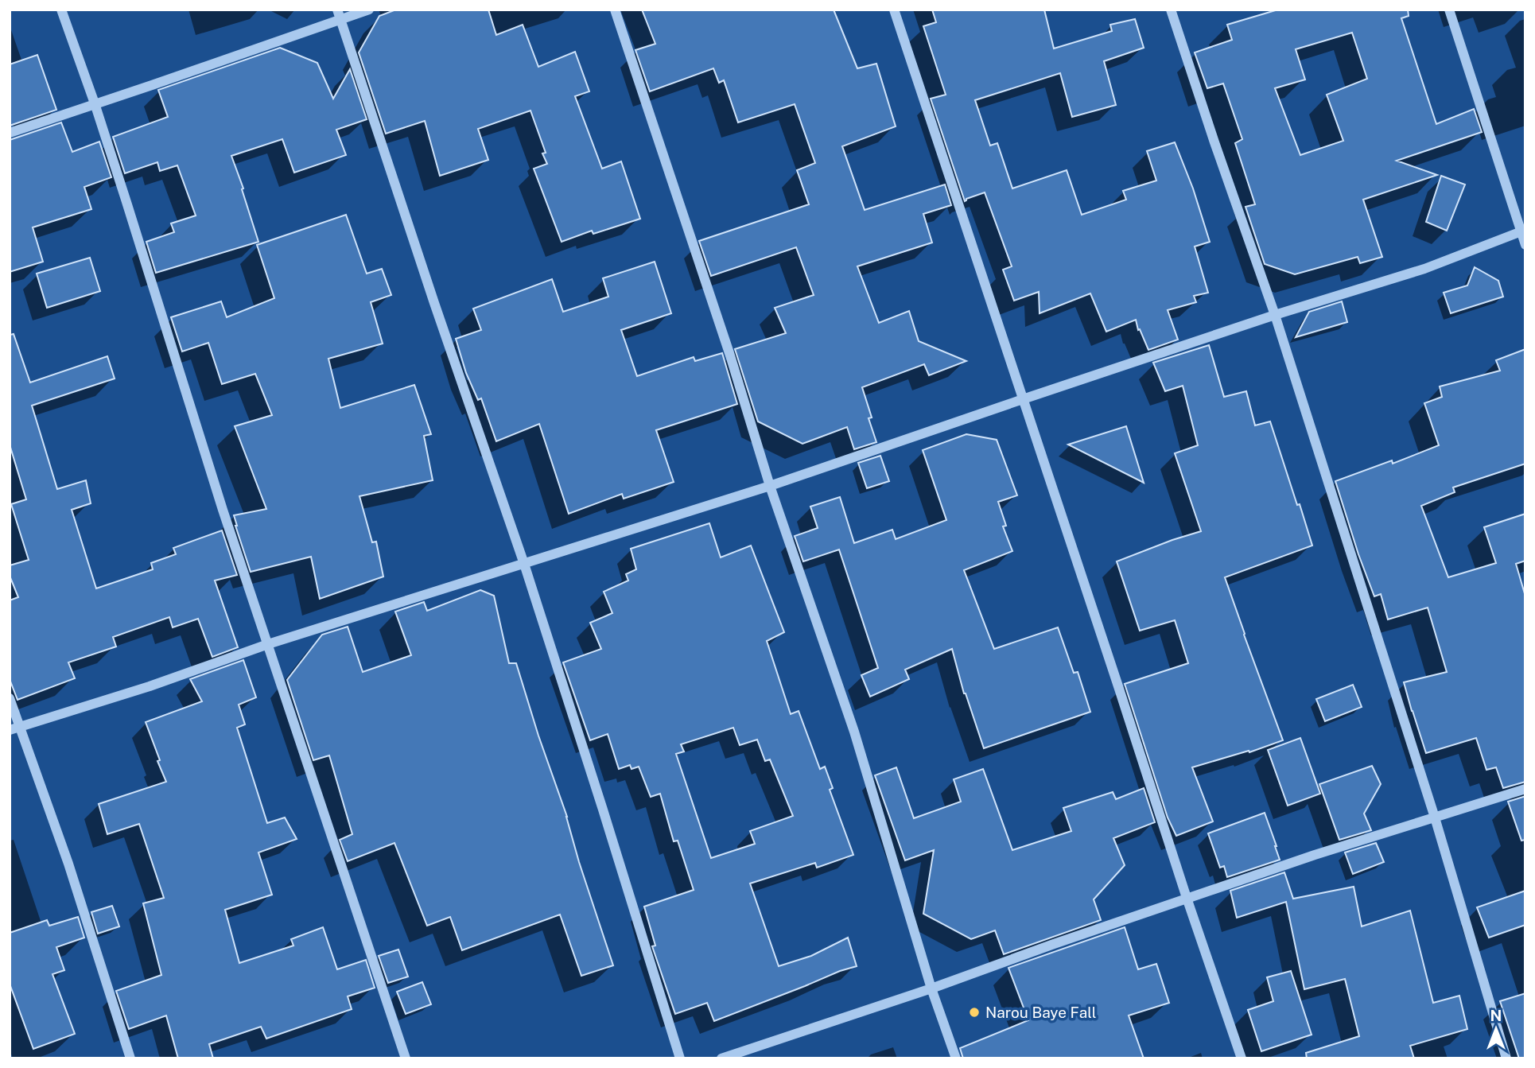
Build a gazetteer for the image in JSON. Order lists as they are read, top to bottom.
{
  "places": ["Narou Baye Fall"],
  "north": "top"
}
